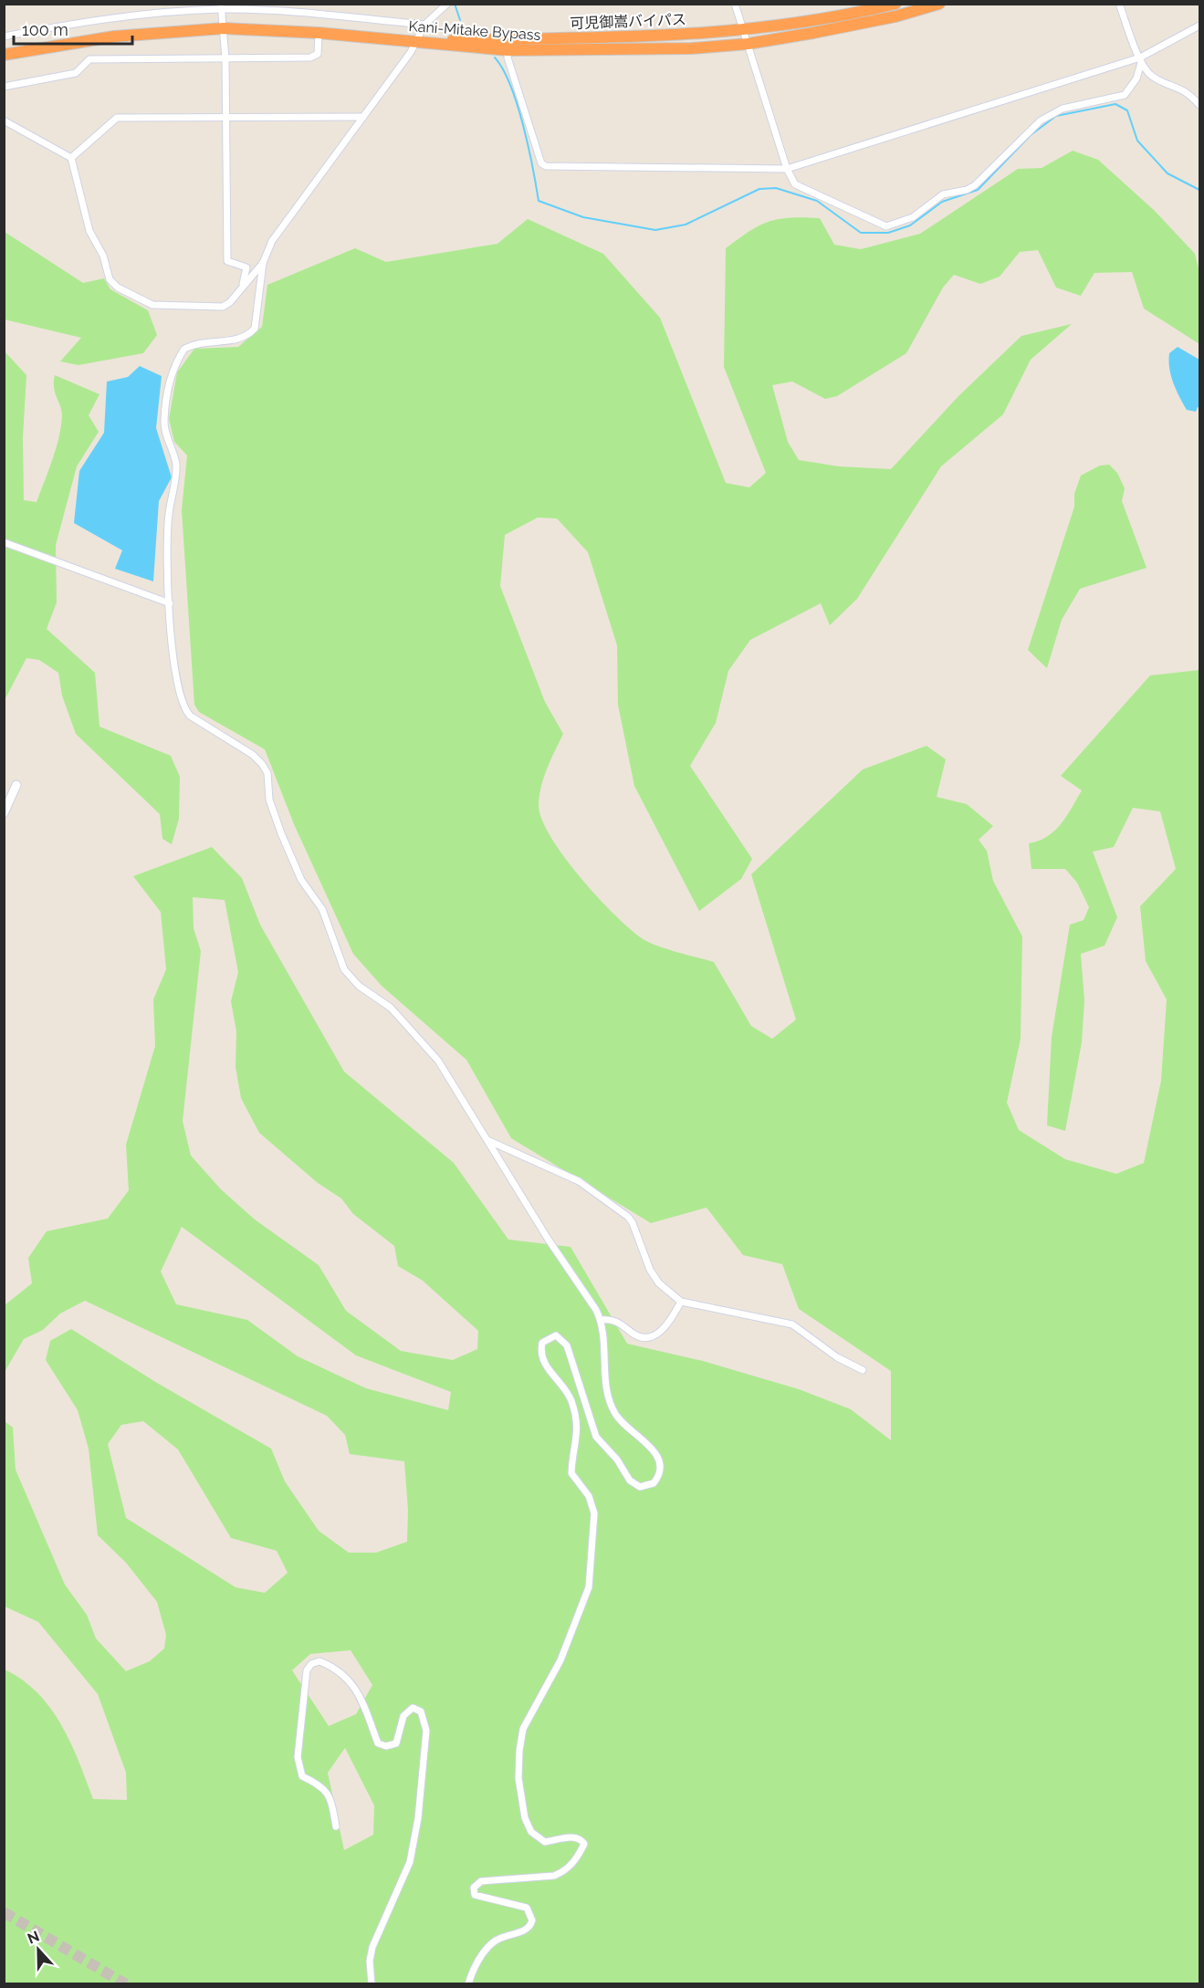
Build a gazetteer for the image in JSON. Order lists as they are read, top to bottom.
{
  "streets": {
    "highway": ["可児御嵩バイパス", "Kani-Mitake Bypass"]
  },
  "crossings": [
    ["可児御嵩バイパス", "Kani-Mitake Bypass"]
  ],
  "scale_bar": "100 m",
  "north": "top"
}
